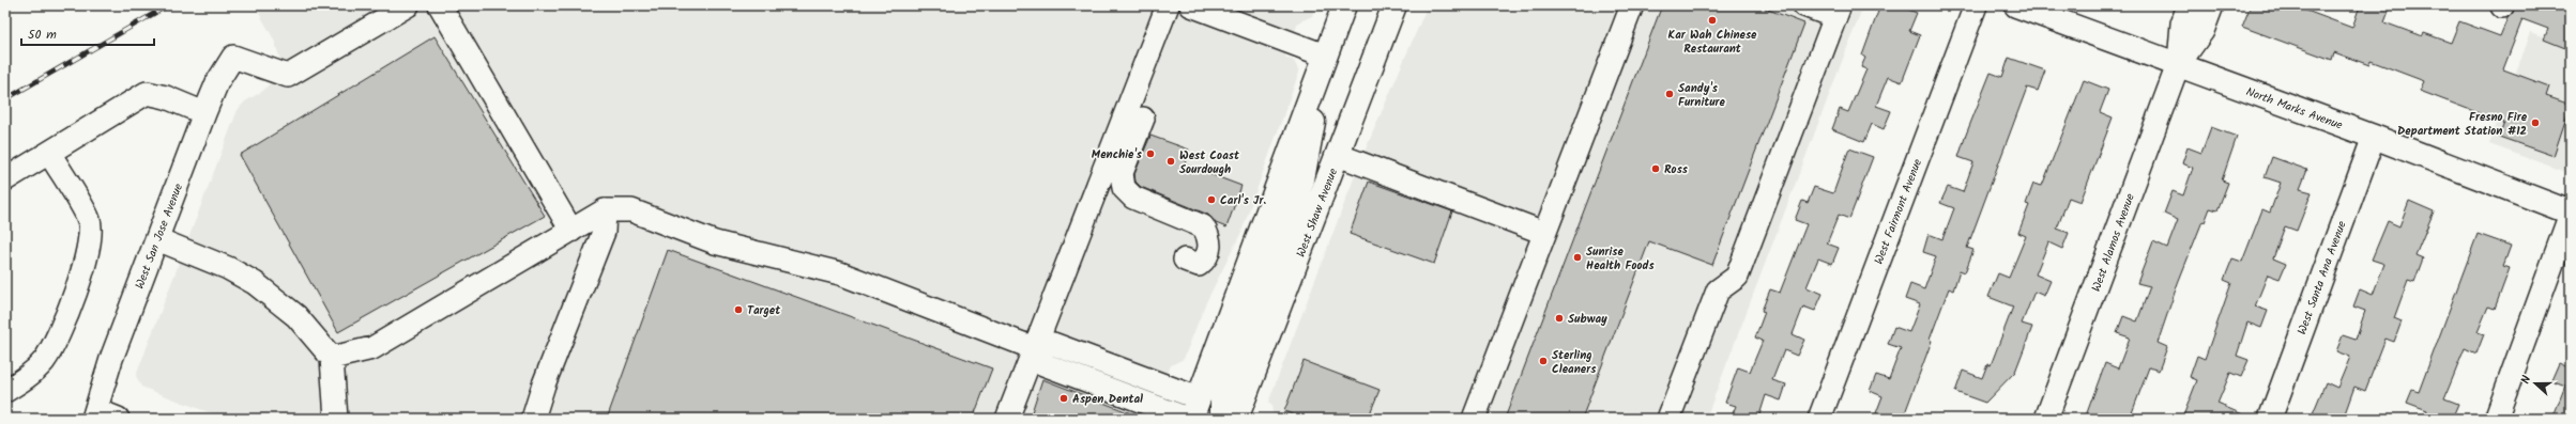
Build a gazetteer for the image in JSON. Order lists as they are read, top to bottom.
{
  "streets": {
    "main road": ["North Marks Avenue", "West Shaw Avenue"],
    "street": [
      "West Fairmont Avenue",
      "West San Jose Avenue",
      "West Alamos Avenue",
      "West Santa Ana Avenue"
    ]
  },
  "crossings": [
    ["North Marks Avenue", "West Alamos Avenue"],
    ["North Marks Avenue", "West Santa Ana Avenue"]
  ],
  "places": [
    "Kar Wah Chinese Restaurant",
    "Sandy's Furniture",
    "Fresno Fire Department Station #12",
    "Menchie's",
    "West Coast Sourdough",
    "Ross",
    "Carl's Jr.",
    "Sunrise Health Foods",
    "Target",
    "Subway",
    "Sterling Cleaners",
    "Aspen Dental"
  ],
  "scale_bar": "50 m",
  "north": "left"
}
